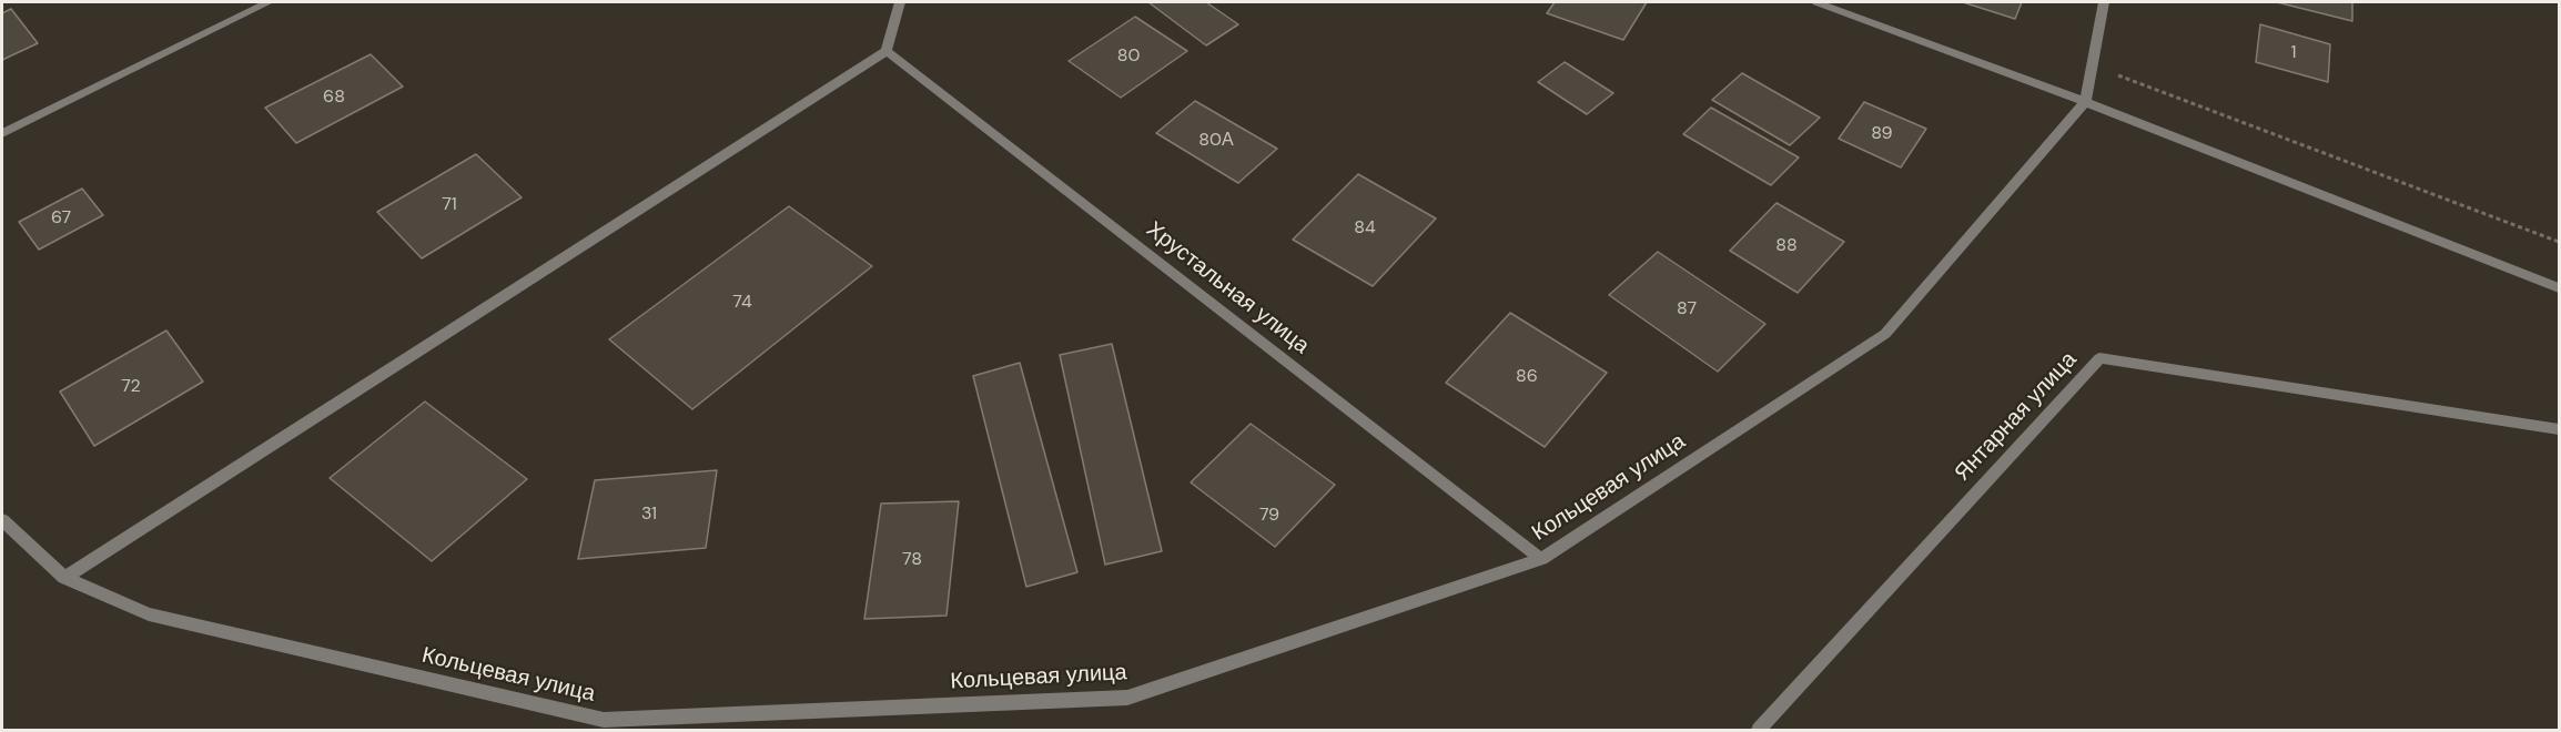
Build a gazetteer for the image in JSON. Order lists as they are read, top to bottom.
{
  "streets": {
    "street": ["Хрустальная улица", "Янтарная улица", "Кольцевая улица"]
  },
  "crossings": [
    ["Хрустальная улица", "Кольцевая улица"]
  ],
  "house_numbers": [
    "1",
    "80",
    "68",
    "89",
    "80А",
    "71",
    "67",
    "84",
    "88",
    "74",
    "87",
    "86",
    "72",
    "31",
    "79",
    "78"
  ]
}
